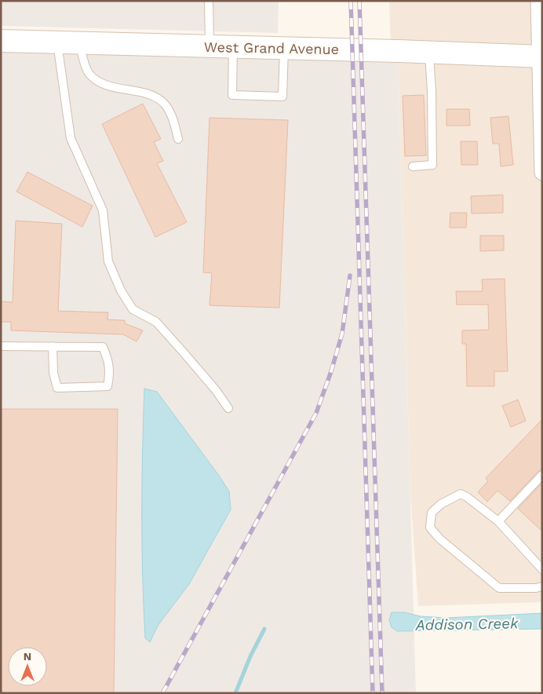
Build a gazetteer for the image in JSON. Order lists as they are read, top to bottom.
{
  "streets": {
    "main road": ["West Grand Avenue"]
  },
  "water": ["Addison Creek"],
  "north": "top"
}
